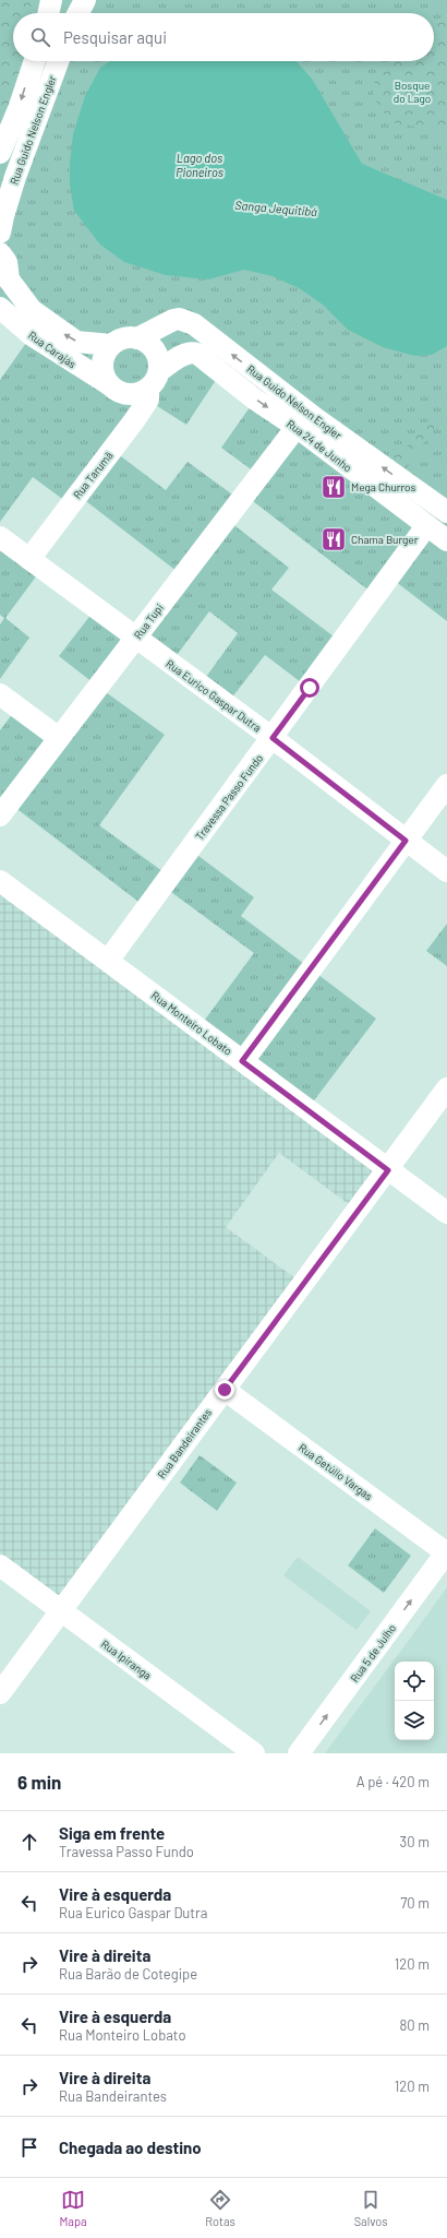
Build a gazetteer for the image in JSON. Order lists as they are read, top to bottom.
{
  "streets": {
    "street": [
      "Rua Guido Nelson Engler",
      "Rua Carajás",
      "Rua 24 de Junho",
      "Rua Tarumã",
      "Rua Tupi",
      "Rua Eurico Gaspar Dutra",
      "Travessa Passo Fundo",
      "Rua Monteiro Lobato",
      "Rua Bandeirantes",
      "Rua Getúlio Vargas",
      "Rua 5 de Julho",
      "Rua Ipiranga"
    ]
  },
  "crossings": [
    ["Rua Guido Nelson Engler", "Rua Carajás"],
    ["Rua Guido Nelson Engler", "Rua 24 de Junho"],
    ["Rua Guido Nelson Engler", "Rua Tarumã"],
    ["Rua Carajás", "Rua 24 de Junho"],
    ["Rua Carajás", "Rua Tarumã"],
    ["Rua 24 de Junho", "Rua Tarumã"],
    ["Rua 24 de Junho", "Rua Tupi"],
    ["Rua 24 de Junho", "Travessa Passo Fundo"],
    ["Rua Tarumã", "Rua Eurico Gaspar Dutra"],
    ["Rua Tupi", "Rua Eurico Gaspar Dutra"],
    ["Rua Eurico Gaspar Dutra", "Travessa Passo Fundo"],
    ["Travessa Passo Fundo", "Rua Monteiro Lobato"],
    ["Rua Monteiro Lobato", "Rua Bandeirantes"],
    ["Rua Bandeirantes", "Rua Getúlio Vargas"],
    ["Rua Bandeirantes", "Rua Ipiranga"],
    ["Rua Getúlio Vargas", "Rua 5 de Julho"]
  ],
  "one_way": ["Rua Guido Nelson Engler", "Rua 24 de Junho", "Rua 5 de Julho"],
  "water": ["Lago dos Pioneiros", "Sanga Jequitibá"],
  "parks": ["Bosque do Lago"],
  "places": {
    "restaurant": ["Mega Churros", "Chama Burger"]
  },
  "page": {
    "search": "Pesquisar aqui",
    "heading": ["6 min", "A pé · 420 m"],
    "list": [
      ["Siga em frente", "Travessa Passo Fundo", "30 m"],
      ["Vire à esquerda", "Rua Eurico Gaspar Dutra", "70 m"],
      ["Vire à direita", "Rua Barão de Cotegipe", "120 m"],
      ["Vire à esquerda", "Rua Monteiro Lobato", "80 m"],
      ["Vire à direita", "Rua Bandeirantes", "120 m"],
      "Chegada ao destino"
    ],
    "nav": ["Mapa", "Rotas", "Salvos"]
  }
}
